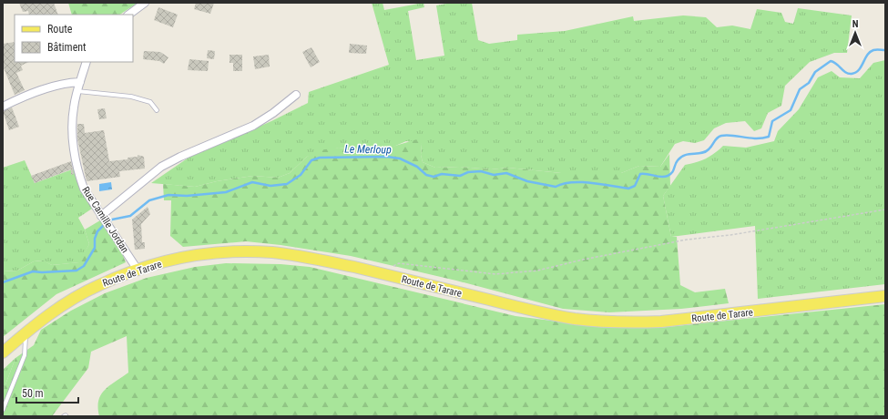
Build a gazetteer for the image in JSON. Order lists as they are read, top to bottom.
{
  "streets": {
    "main road": ["Route de Tarare"],
    "street": ["Rue Camille Jordan"]
  },
  "crossings": [
    ["Rue Camille Jordan", "Route de Tarare"]
  ],
  "water": ["Le Merloup"],
  "legend": ["Route", "Bâtiment"],
  "scale_bar": "50 m",
  "north": "top"
}
